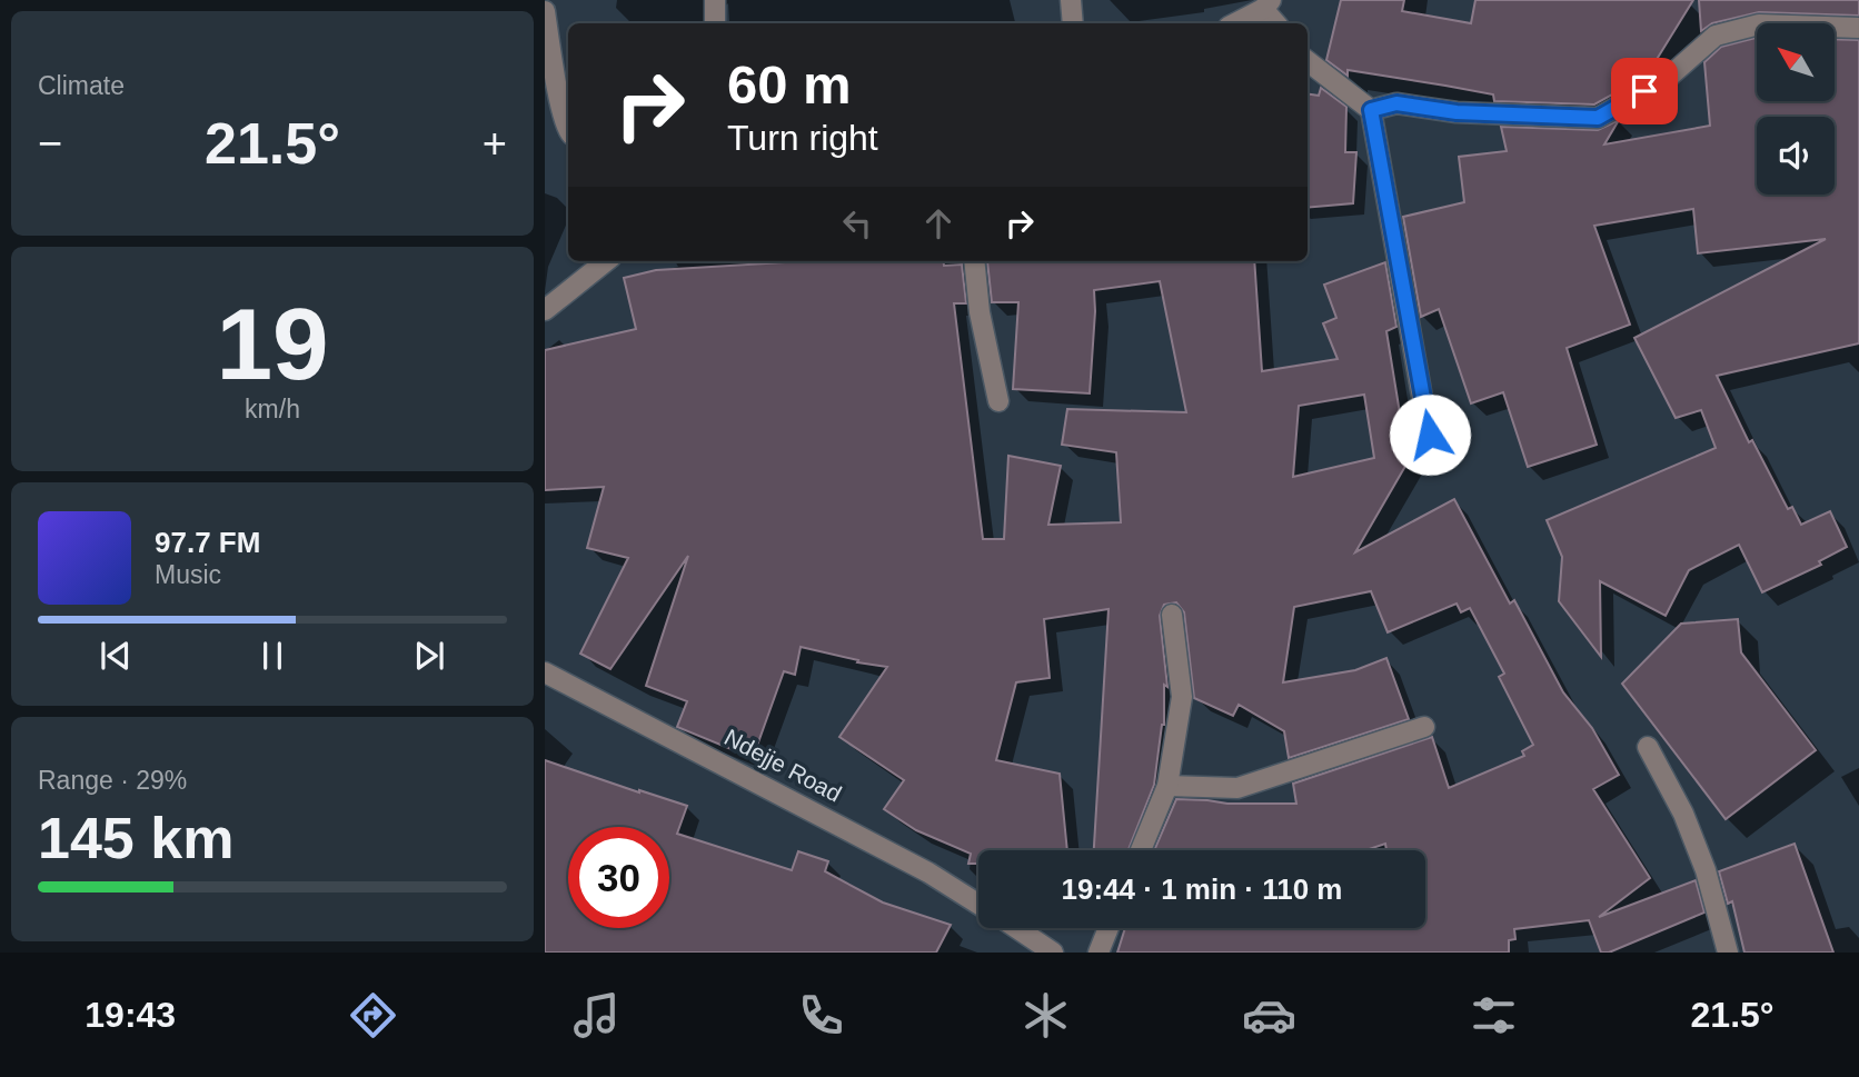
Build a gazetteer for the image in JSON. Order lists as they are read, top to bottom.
{
  "streets": {
    "street": ["Ndejje Road"]
  },
  "north": "top left",
  "page": {
    "tile": [
      "Climate",
      ["19", "km/h"],
      ["Range · 29%", "145 km"]
    ],
    "turn": ["60 m", "Turn right"],
    "heat": ["−", "21.5°", "+"],
    "song": ["97.7 FM", "Music"],
    "limit": "30",
    "trip": "19:44 · 1 min · 110 m",
    "tabs": ["19:43", "21.5°"]
  }
}
